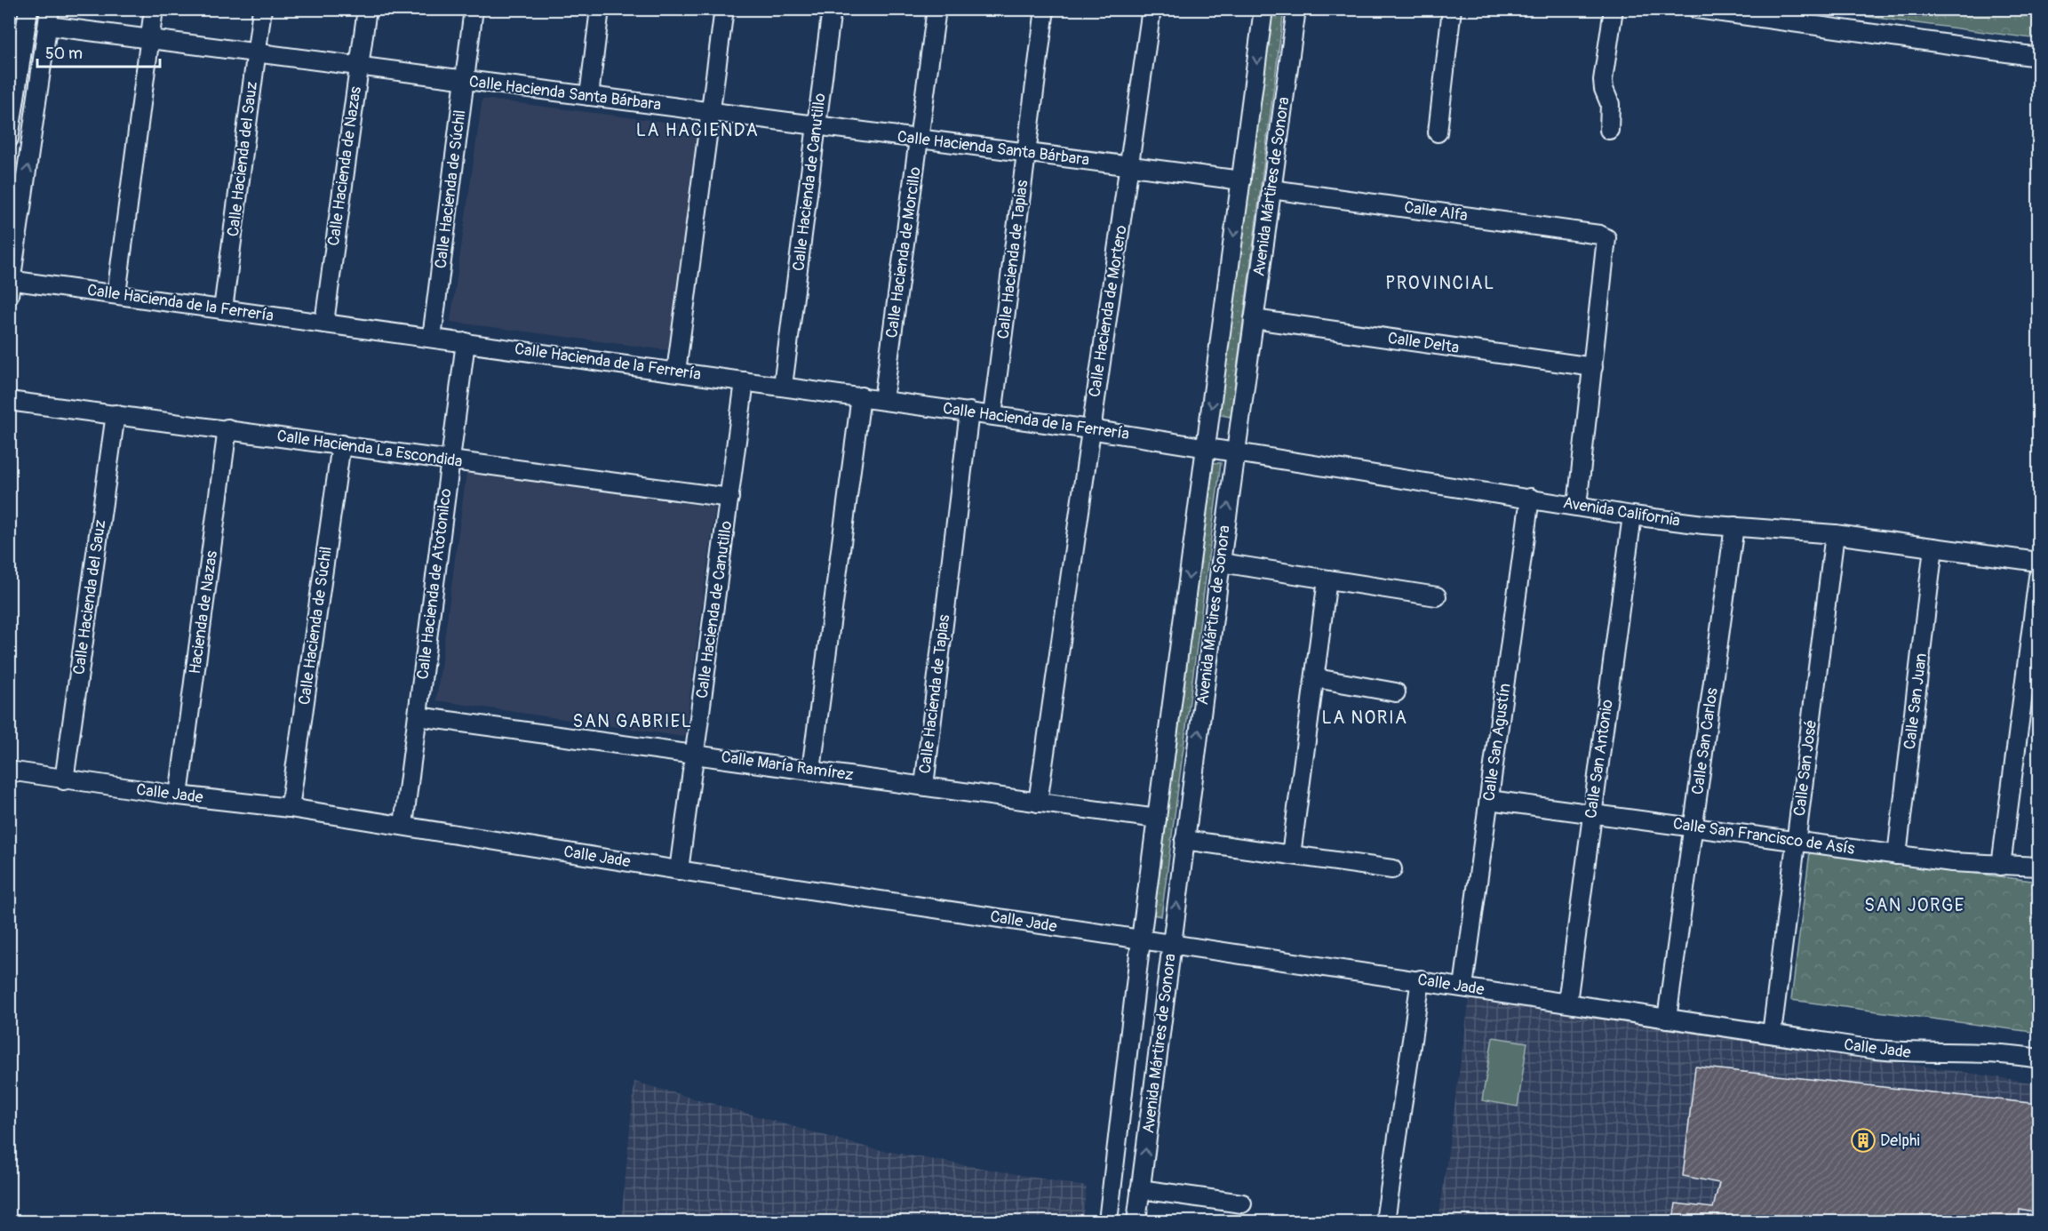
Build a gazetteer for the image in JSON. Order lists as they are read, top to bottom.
{
  "streets": {
    "street": [
      "Calle Hacienda Santa Bárbara",
      "Calle Hacienda del Sauz",
      "Calle Hacienda de Nazas",
      "Calle Hacienda de Canutillo",
      "Avenida Mártires de Sonora",
      "Calle Hacienda de Súchil",
      "Calle Alfa",
      "Calle Hacienda de Morcillo",
      "Calle Hacienda de Tapias",
      "Calle Hacienda de la Ferrería",
      "Calle Hacienda de Mortero",
      "Calle Delta",
      "Calle Hacienda La Escondida",
      "Avenida California",
      "Calle Hacienda de Atotonilco",
      "Hacienda de Nazas",
      "Calle San Juan",
      "Calle San Carlos",
      "Calle San Agustín",
      "Calle San Antonio",
      "Calle María Ramírez",
      "Calle San José",
      "Calle Jade",
      "Calle San Francisco de Asís"
    ]
  },
  "crossings": [
    ["Calle Hacienda Santa Bárbara", "Calle Hacienda del Sauz"],
    ["Calle Hacienda Santa Bárbara", "Calle Hacienda de Nazas"],
    ["Calle Hacienda Santa Bárbara", "Calle Hacienda de Canutillo"],
    ["Calle Hacienda Santa Bárbara", "Avenida Mártires de Sonora"],
    ["Calle Hacienda Santa Bárbara", "Calle Hacienda de Súchil"],
    ["Calle Hacienda Santa Bárbara", "Calle Hacienda de Morcillo"],
    ["Calle Hacienda Santa Bárbara", "Calle Hacienda de Tapias"],
    ["Calle Hacienda Santa Bárbara", "Calle Hacienda de Mortero"],
    ["Calle Hacienda del Sauz", "Calle Hacienda de la Ferrería"],
    ["Calle Hacienda del Sauz", "Calle Hacienda La Escondida"],
    ["Calle Hacienda del Sauz", "Calle Jade"],
    ["Calle Hacienda de Nazas", "Calle Hacienda de la Ferrería"],
    ["Calle Hacienda de Canutillo", "Calle Hacienda de la Ferrería"],
    ["Calle Hacienda de Canutillo", "Calle Hacienda La Escondida"],
    ["Calle Hacienda de Canutillo", "Calle María Ramírez"],
    ["Calle Hacienda de Canutillo", "Calle Jade"],
    ["Avenida Mártires de Sonora", "Calle Alfa"],
    ["Avenida Mártires de Sonora", "Calle Hacienda de la Ferrería"],
    ["Avenida Mártires de Sonora", "Calle Delta"],
    ["Avenida Mártires de Sonora", "Avenida California"],
    ["Avenida Mártires de Sonora", "Calle María Ramírez"],
    ["Avenida Mártires de Sonora", "Calle Jade"],
    ["Calle Hacienda de Súchil", "Calle Hacienda de la Ferrería"],
    ["Calle Hacienda de Súchil", "Calle Hacienda La Escondida"],
    ["Calle Hacienda de Súchil", "Calle Jade"],
    ["Calle Alfa", "Calle Delta"],
    ["Calle Hacienda de Morcillo", "Calle Hacienda de la Ferrería"],
    ["Calle Hacienda de Tapias", "Calle Hacienda de la Ferrería"],
    ["Calle Hacienda de Tapias", "Calle María Ramírez"],
    ["Calle Hacienda de la Ferrería", "Calle Hacienda de Mortero"],
    ["Calle Hacienda de la Ferrería", "Avenida California"],
    ["Calle Hacienda de la Ferrería", "Calle Hacienda de Atotonilco"],
    ["Calle Hacienda de Mortero", "Calle María Ramírez"],
    ["Calle Hacienda La Escondida", "Calle Hacienda de Atotonilco"],
    ["Calle Hacienda La Escondida", "Hacienda de Nazas"],
    ["Avenida California", "Calle San Juan"],
    ["Avenida California", "Calle San Carlos"],
    ["Avenida California", "Calle San Agustín"],
    ["Avenida California", "Calle San Antonio"],
    ["Avenida California", "Calle San José"],
    ["Calle Hacienda de Atotonilco", "Calle María Ramírez"],
    ["Calle Hacienda de Atotonilco", "Calle Jade"],
    ["Hacienda de Nazas", "Calle Jade"],
    ["Calle San Juan", "Calle San Francisco de Asís"],
    ["Calle San Carlos", "Calle Jade"],
    ["Calle San Carlos", "Calle San Francisco de Asís"],
    ["Calle San Agustín", "Calle Jade"],
    ["Calle San Agustín", "Calle San Francisco de Asís"],
    ["Calle San Antonio", "Calle Jade"],
    ["Calle San Antonio", "Calle San Francisco de Asís"],
    ["Calle San José", "Calle Jade"],
    ["Calle San José", "Calle San Francisco de Asís"]
  ],
  "districts": [
    "LA HACIENDA",
    "PROVINCIAL",
    "LA NORIA",
    "SAN GABRIEL",
    "SAN JORGE"
  ],
  "places": {
    "building": ["Delphi"]
  },
  "scale_bar": "50 m"
}
